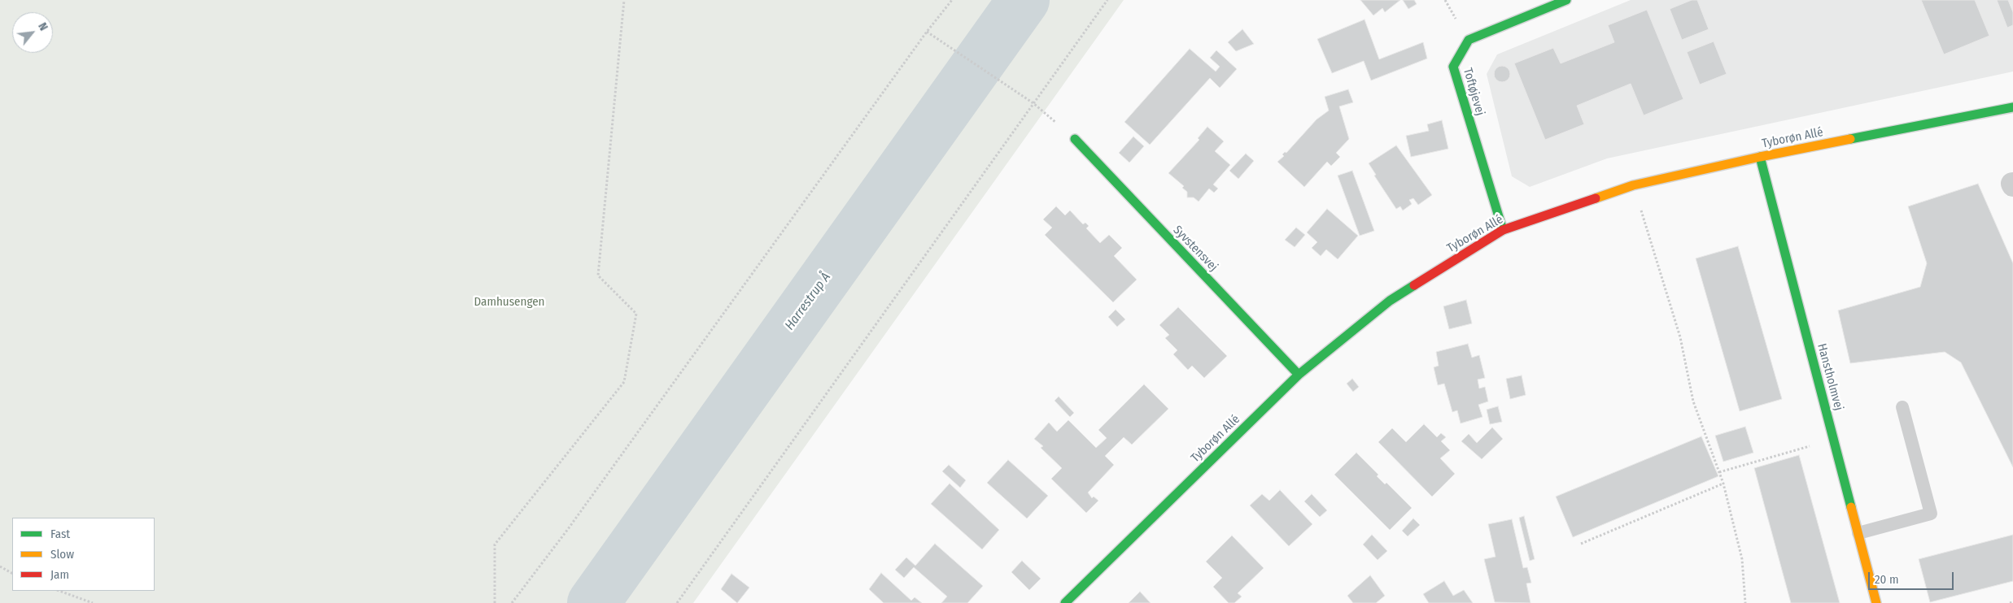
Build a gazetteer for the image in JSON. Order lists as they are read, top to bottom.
{
  "streets": {
    "street": [
      "Toftøjevej",
      "Tyborøn Allé",
      "Syvstensvej",
      "Hanstholmvej"
    ]
  },
  "crossings": [
    ["Toftøjevej", "Tyborøn Allé"],
    ["Tyborøn Allé", "Syvstensvej"],
    ["Tyborøn Allé", "Hanstholmvej"]
  ],
  "water": ["Harrestrup Å"],
  "parks": ["Damhusengen"],
  "legend": ["Fast", "Slow", "Jam"],
  "scale_bar": "20 m",
  "north": "top right"
}
